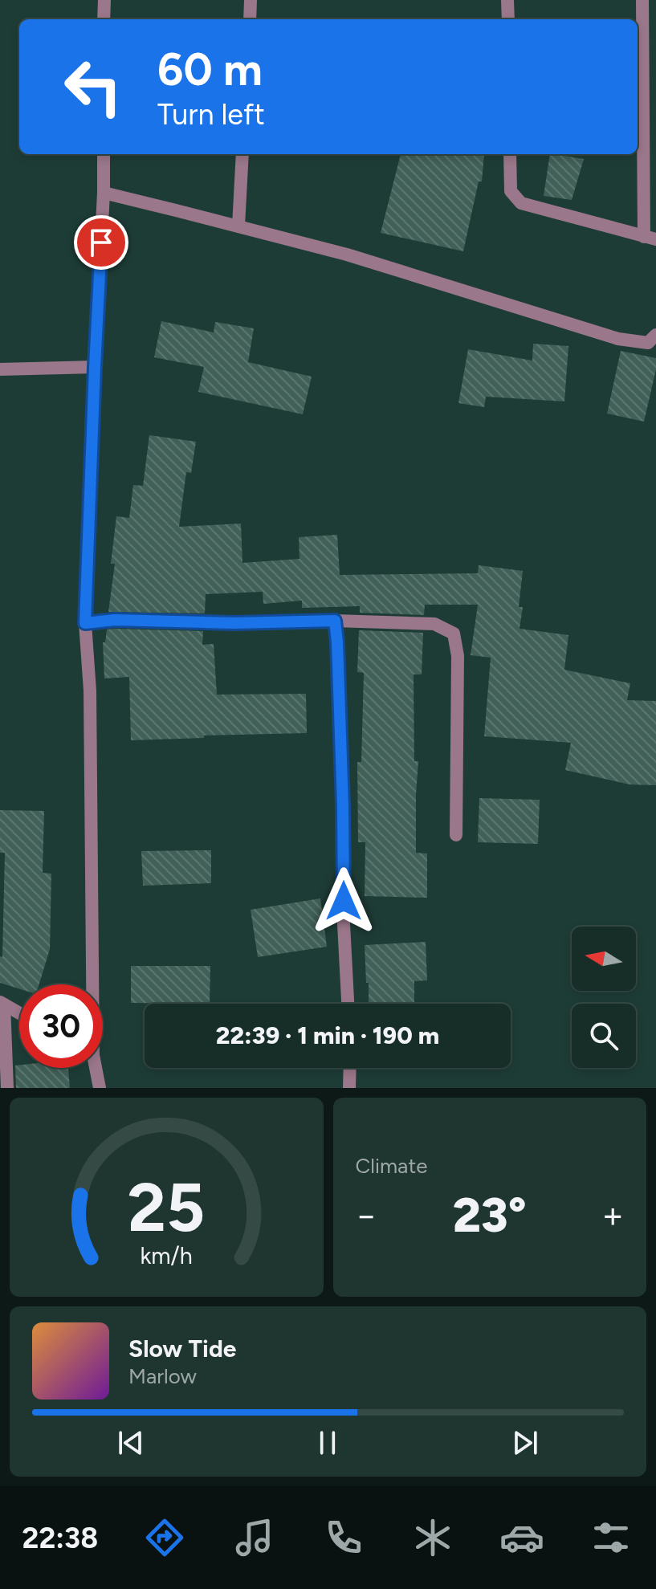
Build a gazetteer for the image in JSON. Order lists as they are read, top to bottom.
{
  "north": "left",
  "page": {
    "turn": ["60 m", "Turn left"],
    "limit": "30",
    "trip": "22:39 · 1 min · 190 m",
    "tile": "Climate",
    "heat": ["−", "23°", "+"],
    "song": ["Slow Tide", "Marlow"],
    "tabs": "22:38",
    "gauge": ["25", "km/h"]
  }
}
